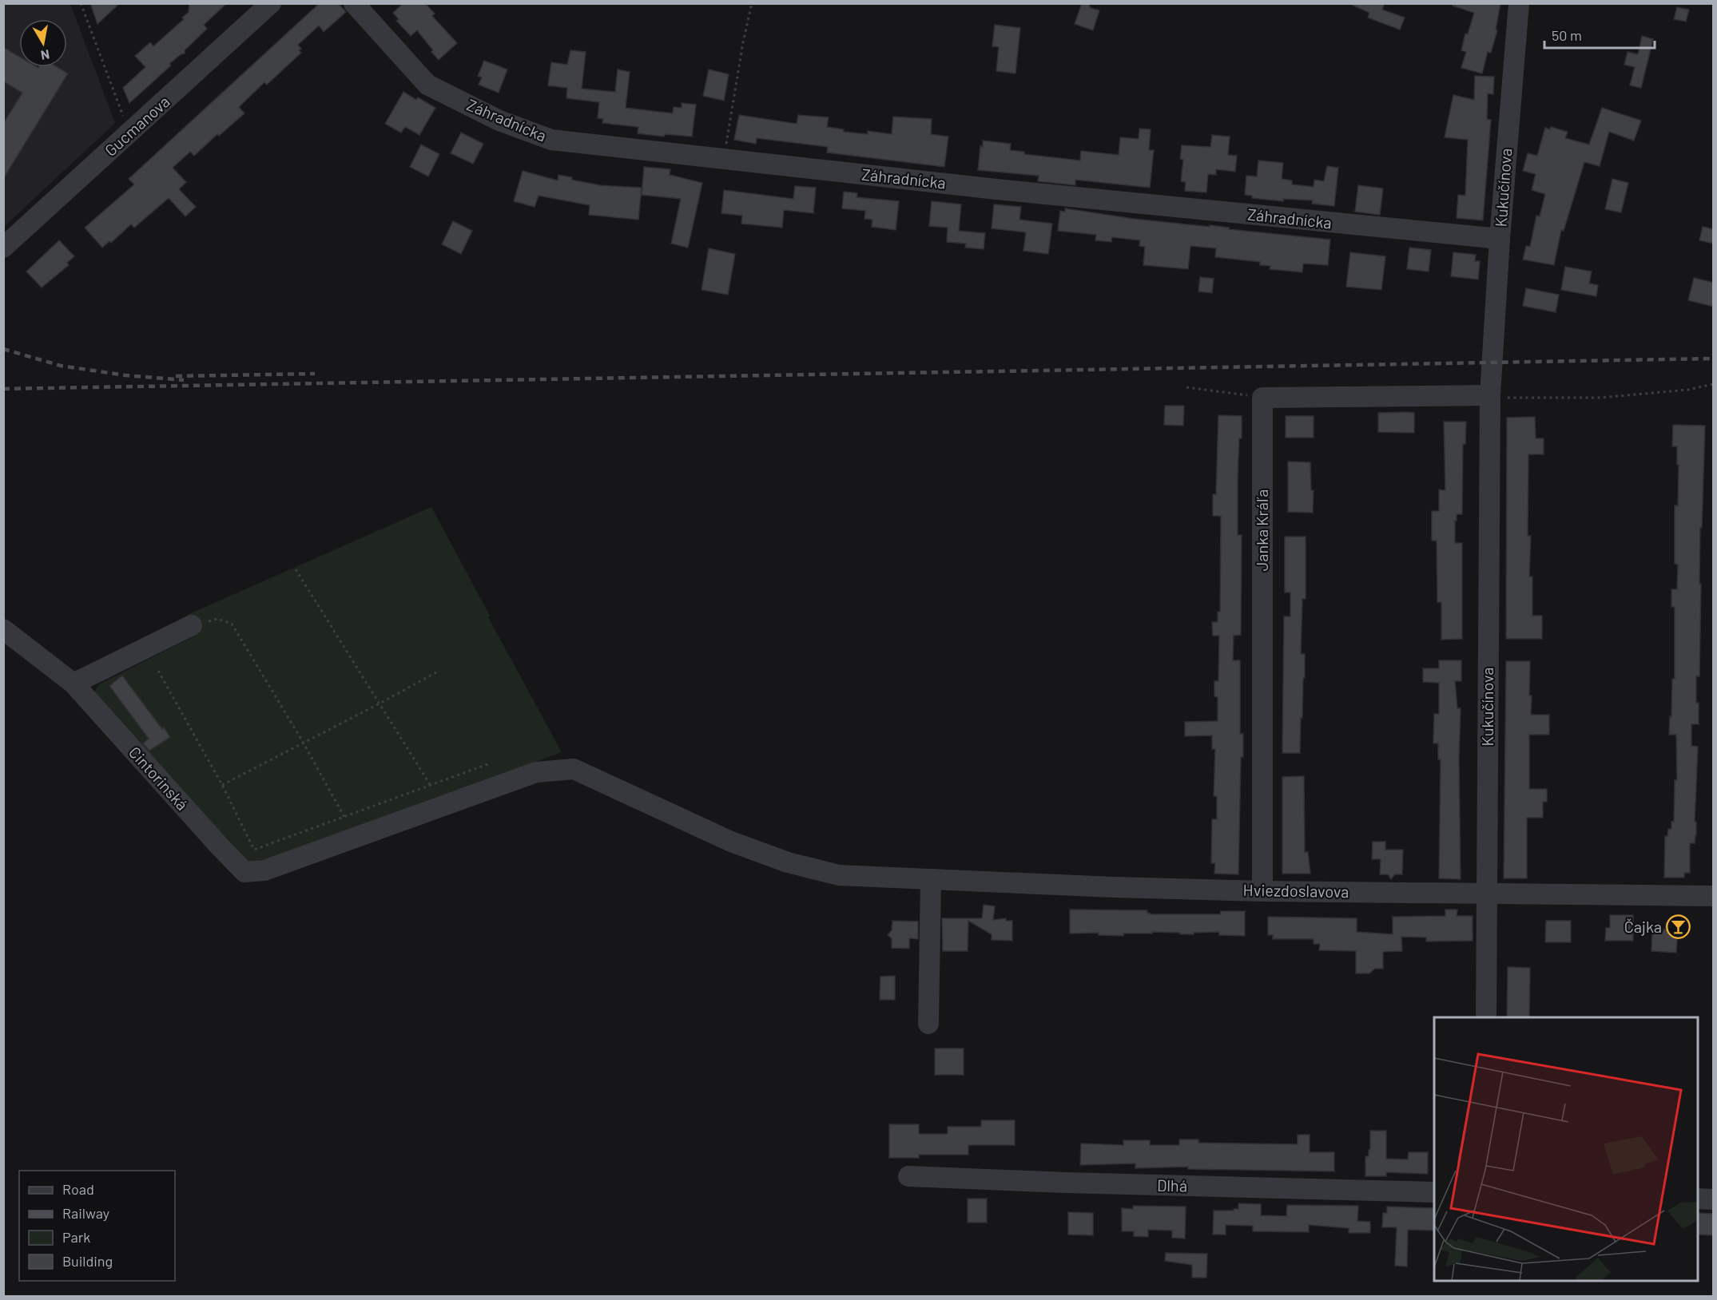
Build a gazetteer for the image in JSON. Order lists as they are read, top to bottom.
{
  "streets": {
    "street": [
      "Záhradnícka",
      "Gucmanova",
      "Kukučínova",
      "Janka Kráľa",
      "Cintorinská",
      "Hviezdoslavova",
      "Dlhá"
    ]
  },
  "crossings": [
    ["Záhradnícka", "Kukučínova"],
    ["Kukučínova", "Hviezdoslavova"],
    ["Janka Kráľa", "Hviezdoslavova"],
    ["Cintorinská", "Hviezdoslavova"]
  ],
  "places": {
    "bar": ["Čajka"]
  },
  "legend": [
    "Road",
    "Railway",
    "Park",
    "Building"
  ],
  "scale_bar": "50 m",
  "north": "bottom"
}
